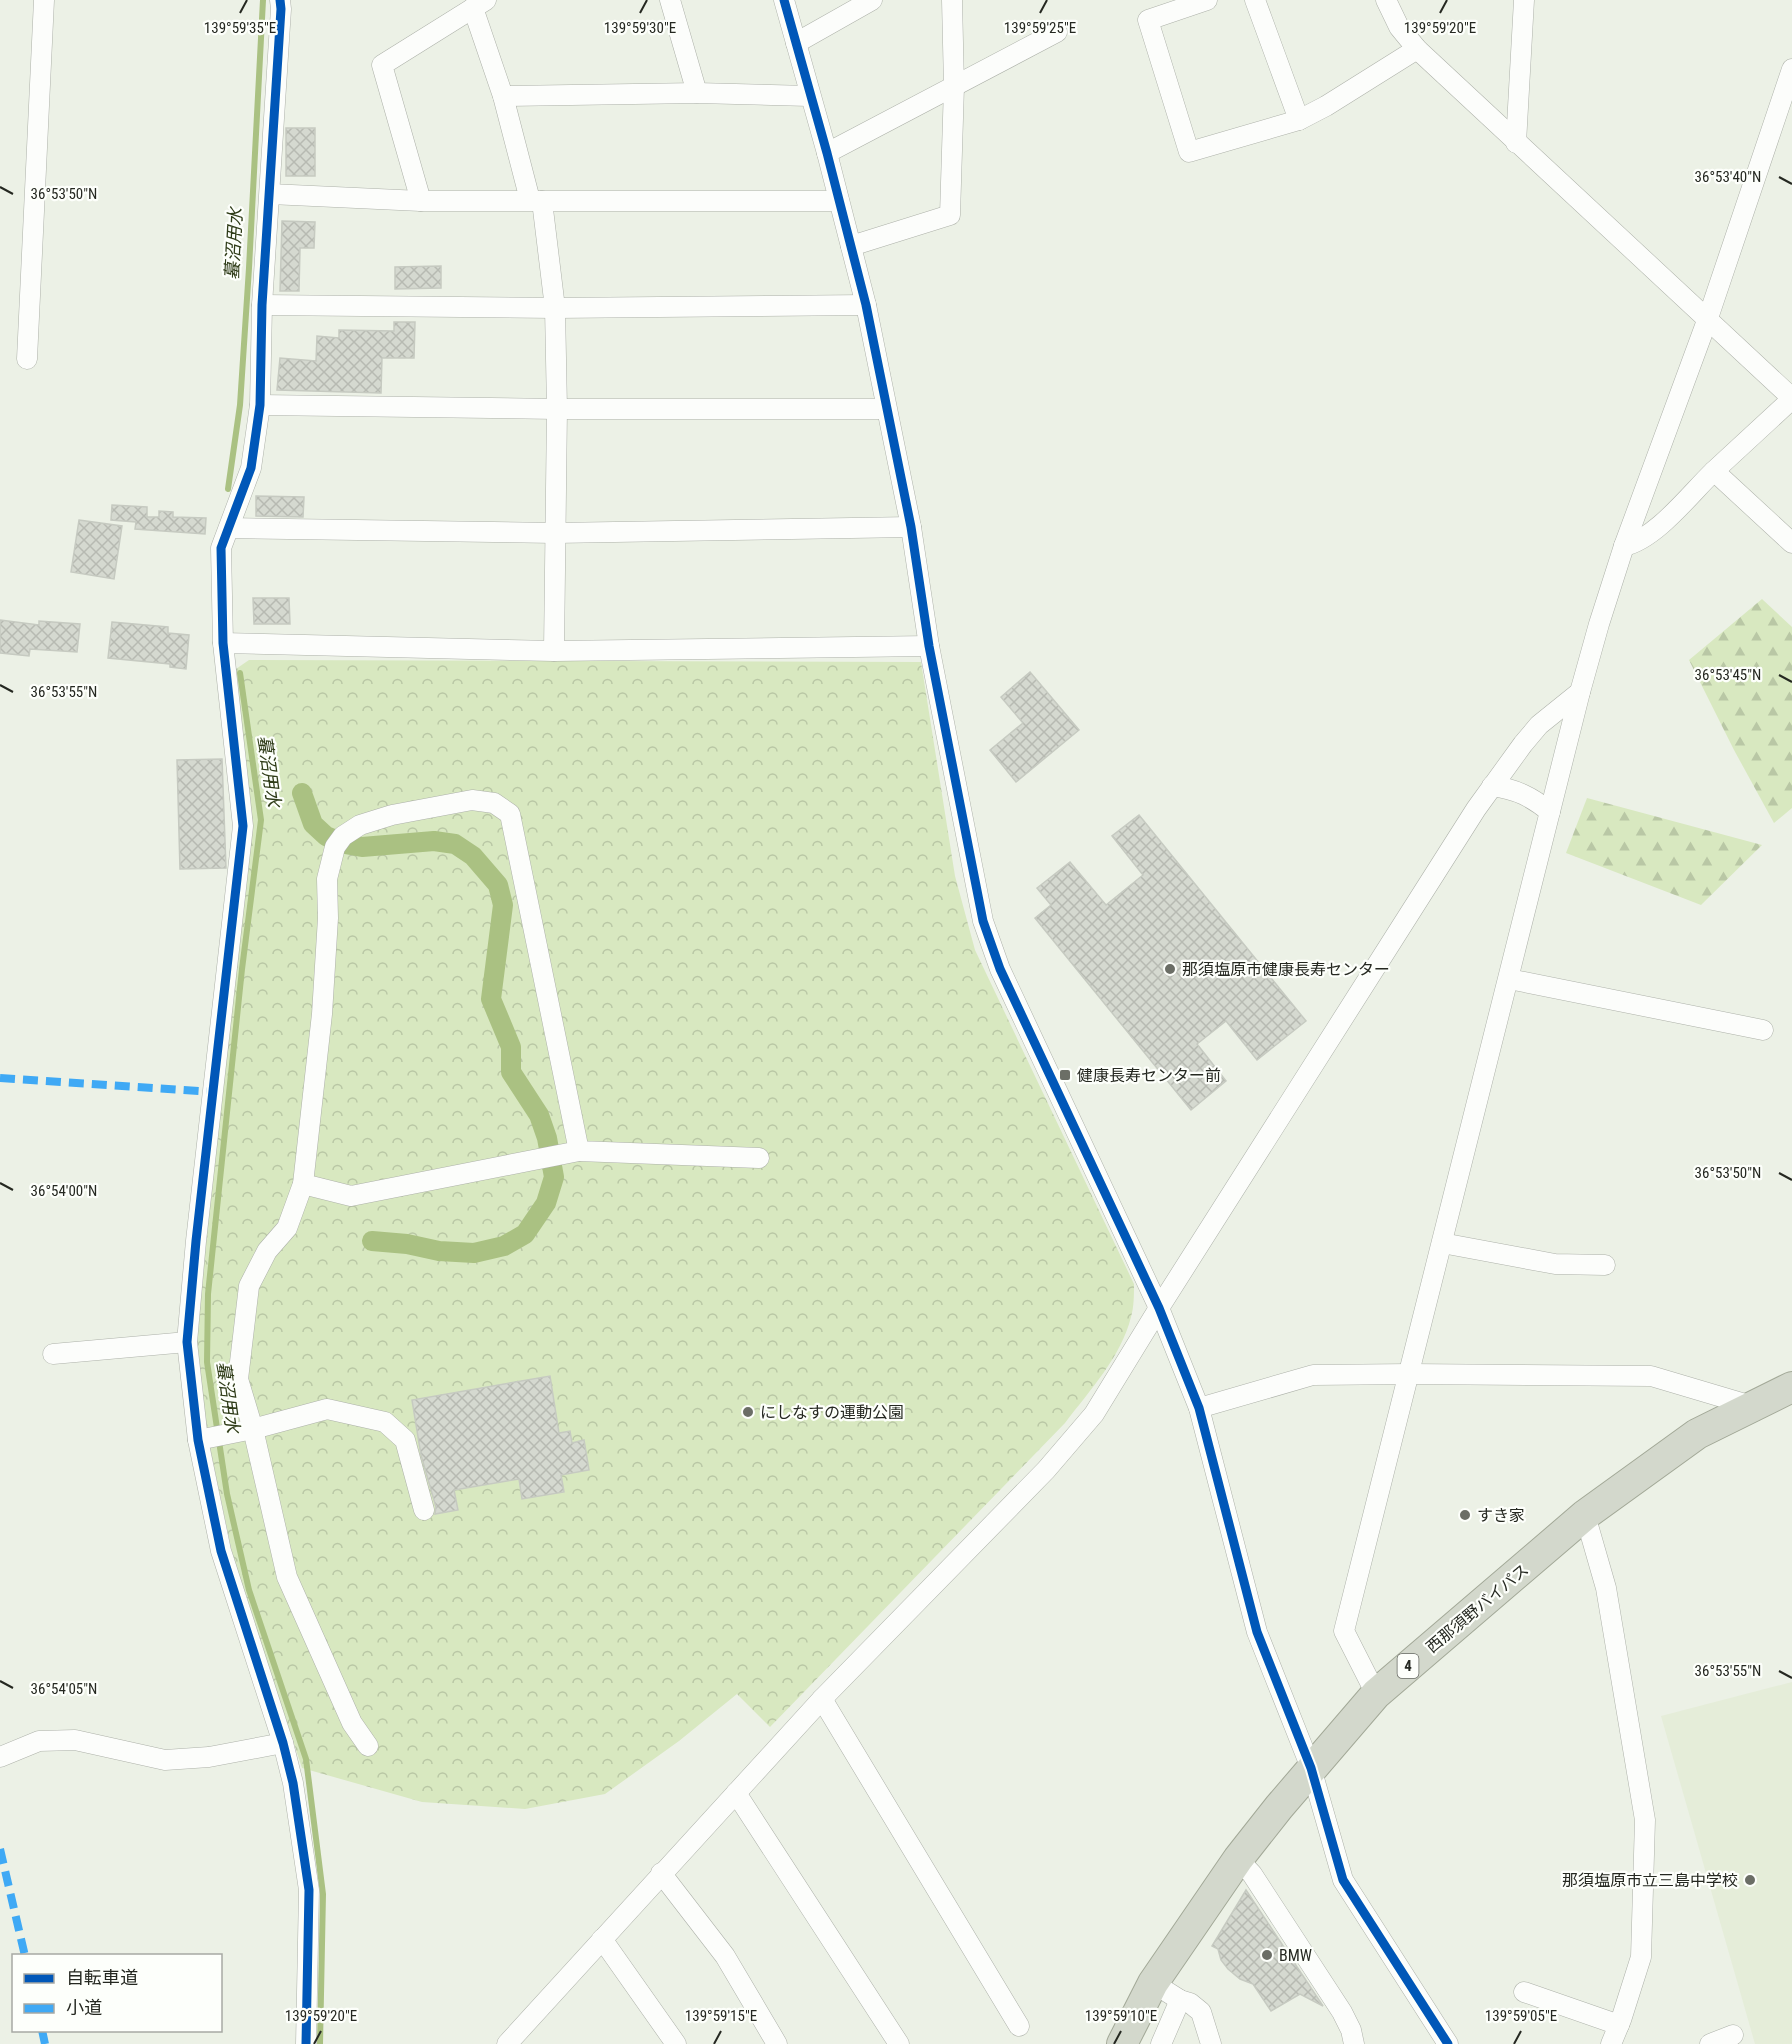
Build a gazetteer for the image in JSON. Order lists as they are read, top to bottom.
{
  "streets": {
    "highway": ["西那須野バイパス", "4"]
  },
  "water": ["蟇沼用水"],
  "places": {
    "other": [
      "那須塩原市健康長寿センター",
      "にしなすの運動公園",
      "すき家",
      "那須塩原市立三島中学校",
      "BMW"
    ],
    "transit": ["健康長寿センター前"]
  },
  "legend": ["自転車道", "小道"],
  "coordinates": [
    "139°59'35\"E",
    "139°59'30\"E",
    "139°59'25\"E",
    "139°59'20\"E",
    "36°53'40\"N",
    "36°53'50\"N",
    "36°53'45\"N",
    "36°53'55\"N",
    "36°54'00\"N",
    "36°54'05\"N",
    "139°59'15\"E",
    "139°59'10\"E",
    "139°59'05\"E"
  ]
}
